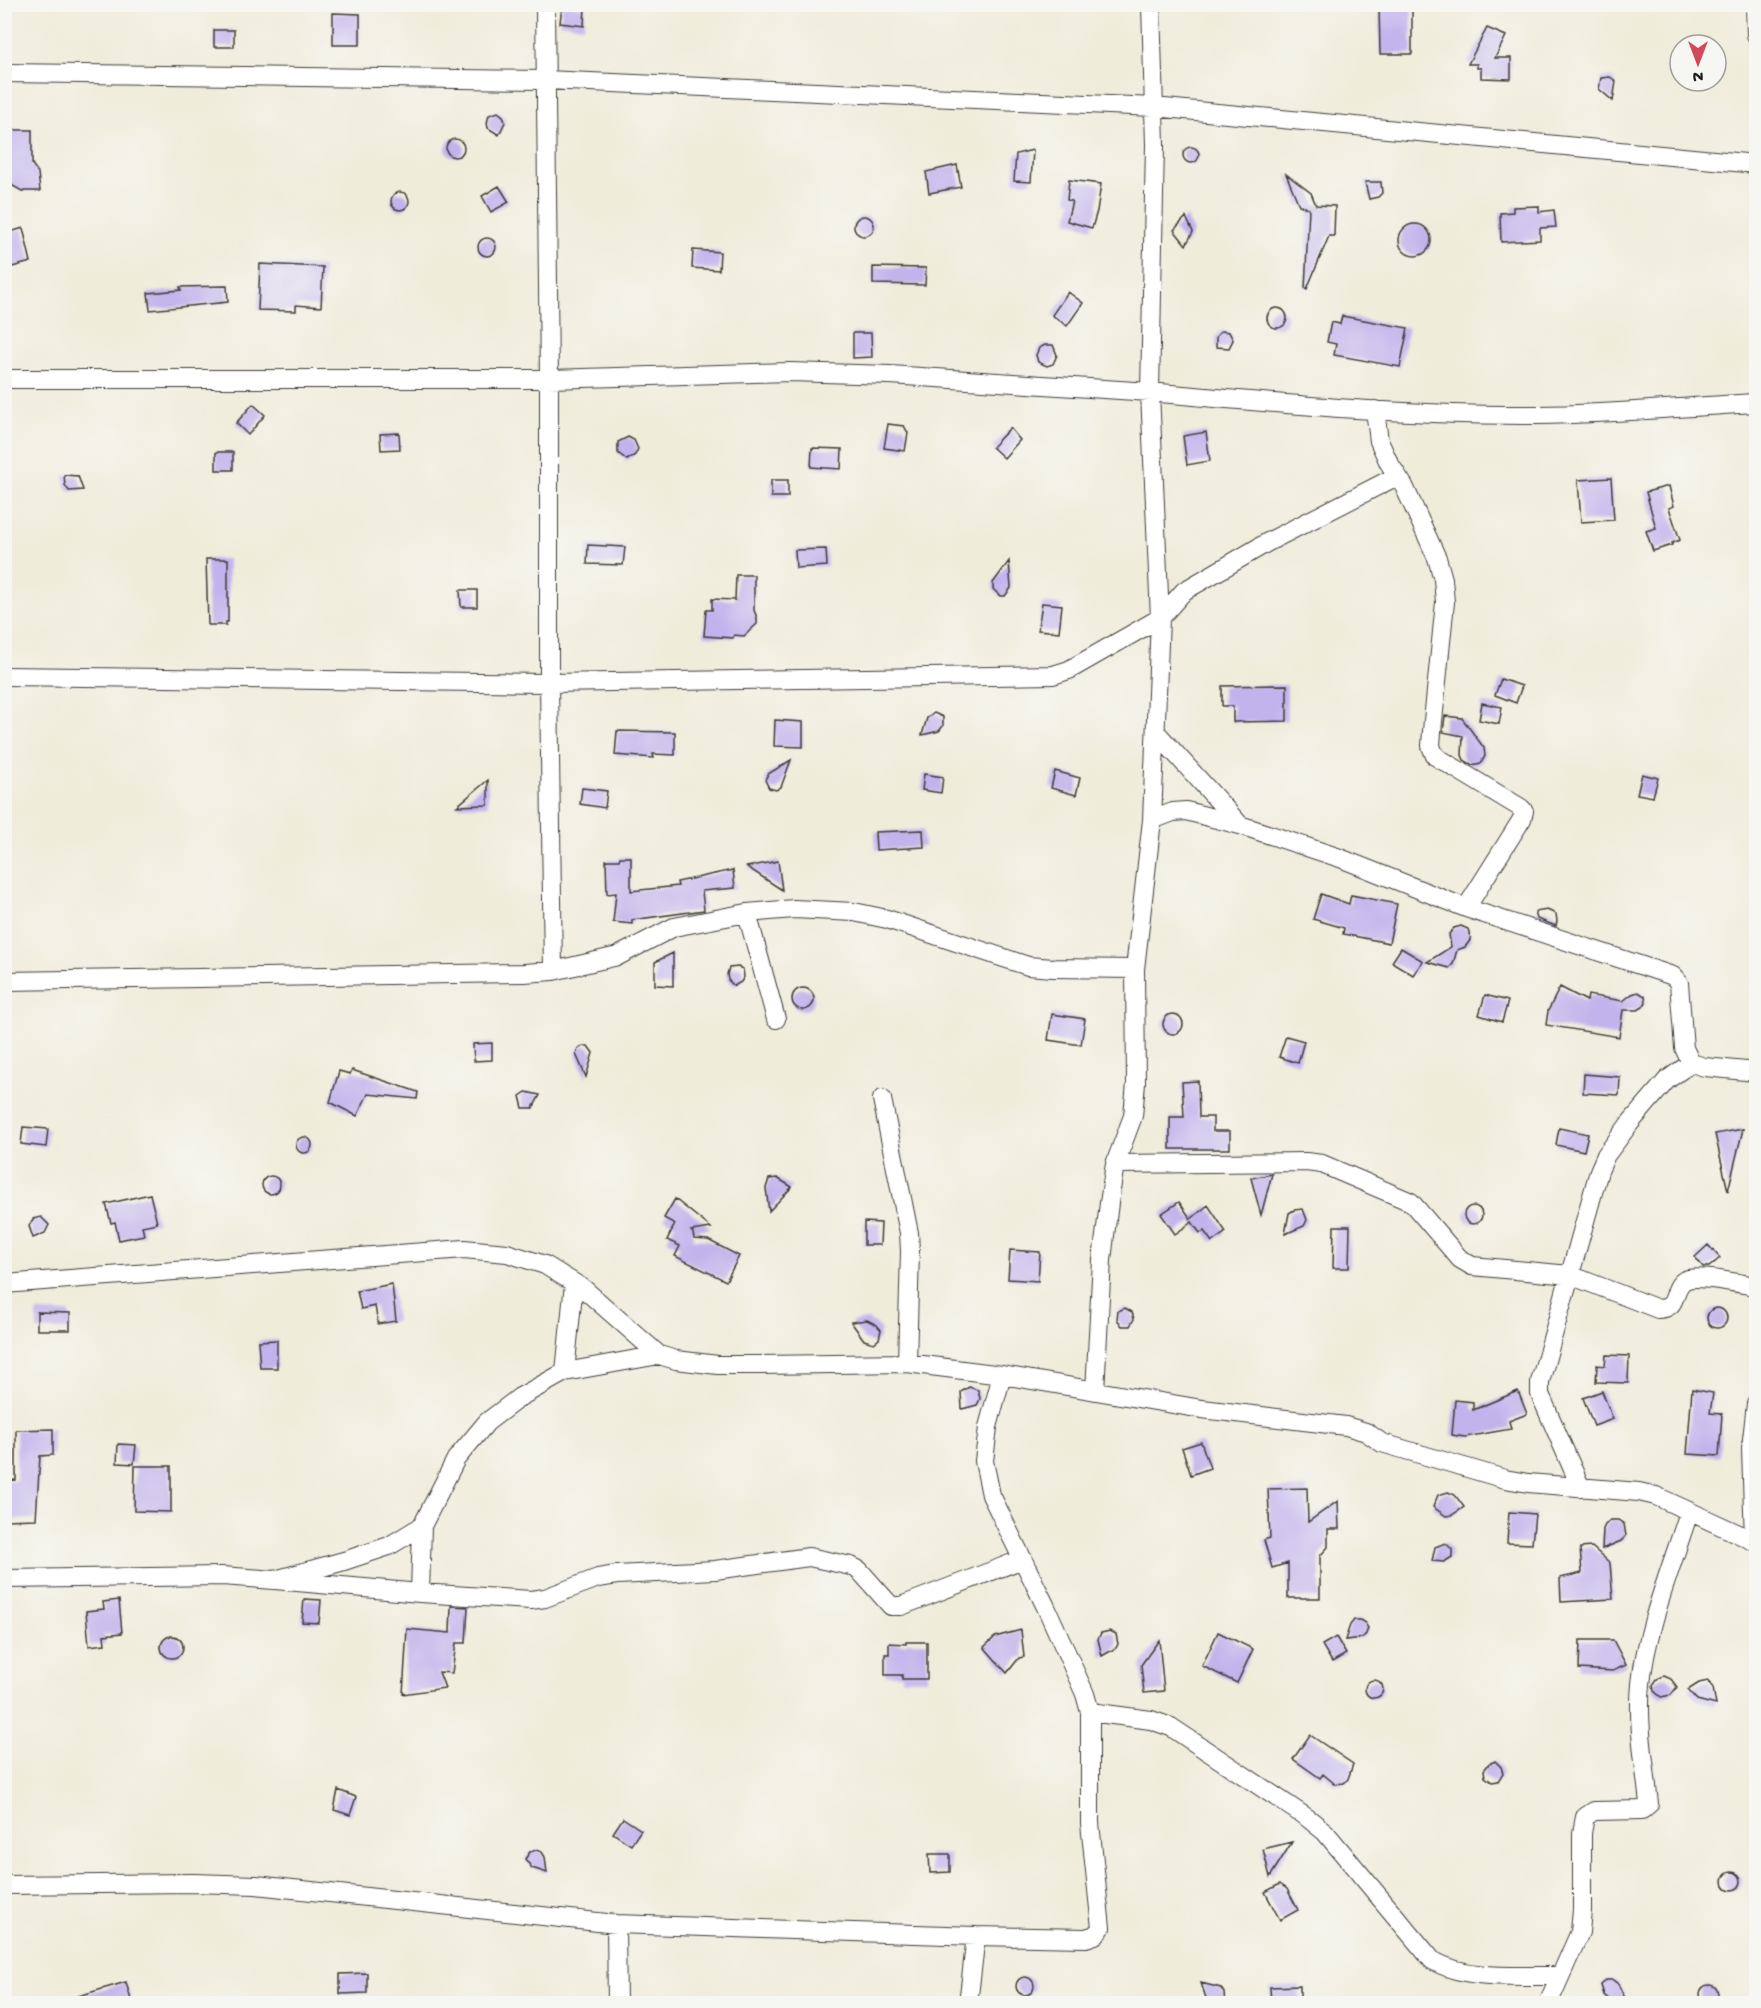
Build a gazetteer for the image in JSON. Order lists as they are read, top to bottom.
{
  "north": "bottom"
}
